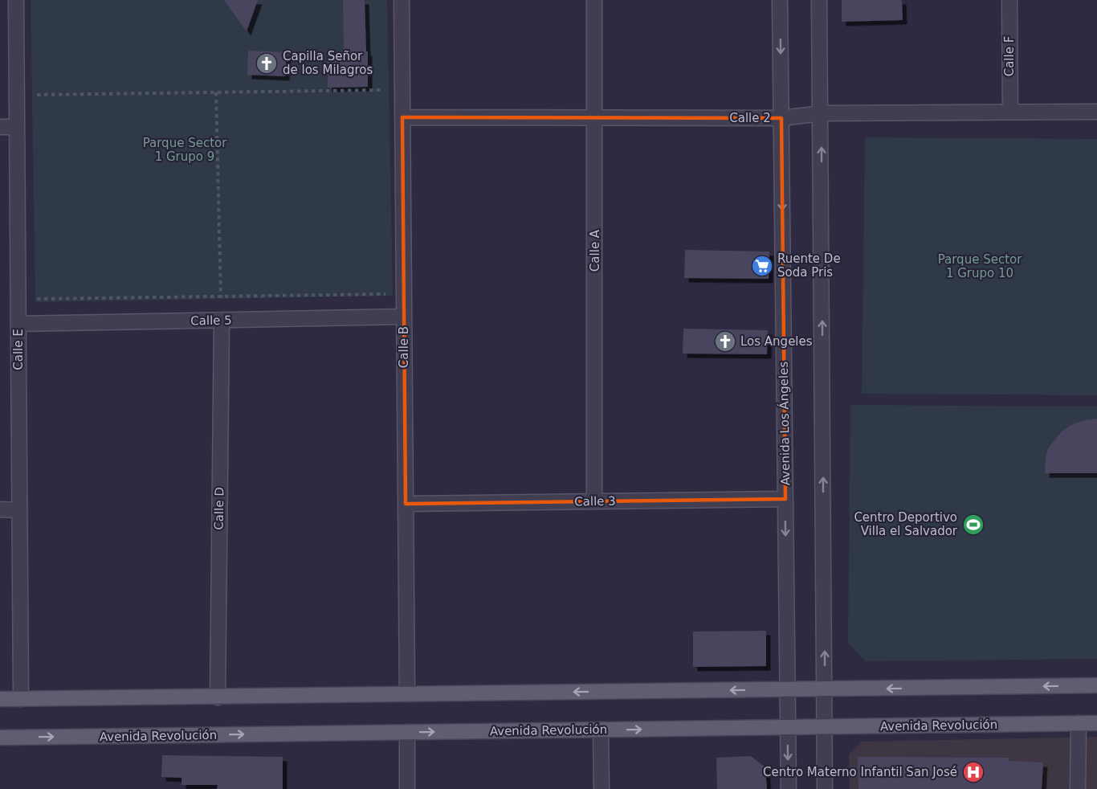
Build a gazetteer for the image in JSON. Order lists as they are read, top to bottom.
{
  "streets": {
    "main road": ["Avenida Revolución"],
    "street": [
      "Calle F",
      "Calle 2",
      "Calle A",
      "Calle 5",
      "Calle B",
      "Calle E",
      "Avenida Los Ángeles",
      "Calle 3",
      "Calle D"
    ]
  },
  "crossings": [
    ["Calle F", "Calle 2"],
    ["Calle 2", "Calle A"],
    ["Calle 2", "Calle B"],
    ["Calle 2", "Avenida Los Ángeles"],
    ["Calle A", "Calle 3"],
    ["Calle 5", "Calle B"],
    ["Calle 5", "Calle E"],
    ["Calle 5", "Calle D"],
    ["Calle B", "Calle 3"],
    ["Avenida Los Ángeles", "Calle 3"],
    ["Avenida Los Ángeles", "Avenida Revolución"]
  ],
  "parks": ["Parque Sector 1 Grupo 9", "Parque Sector 1 Grupo 10"],
  "places": {
    "church": ["Capilla Señor de los Milagros", "Los Angeles"],
    "supermarket": ["Ruente De Soda Pris"],
    "sports": ["Centro Deportivo Villa el Salvador"],
    "hospital": ["Centro Materno Infantil San José"]
  }
}
